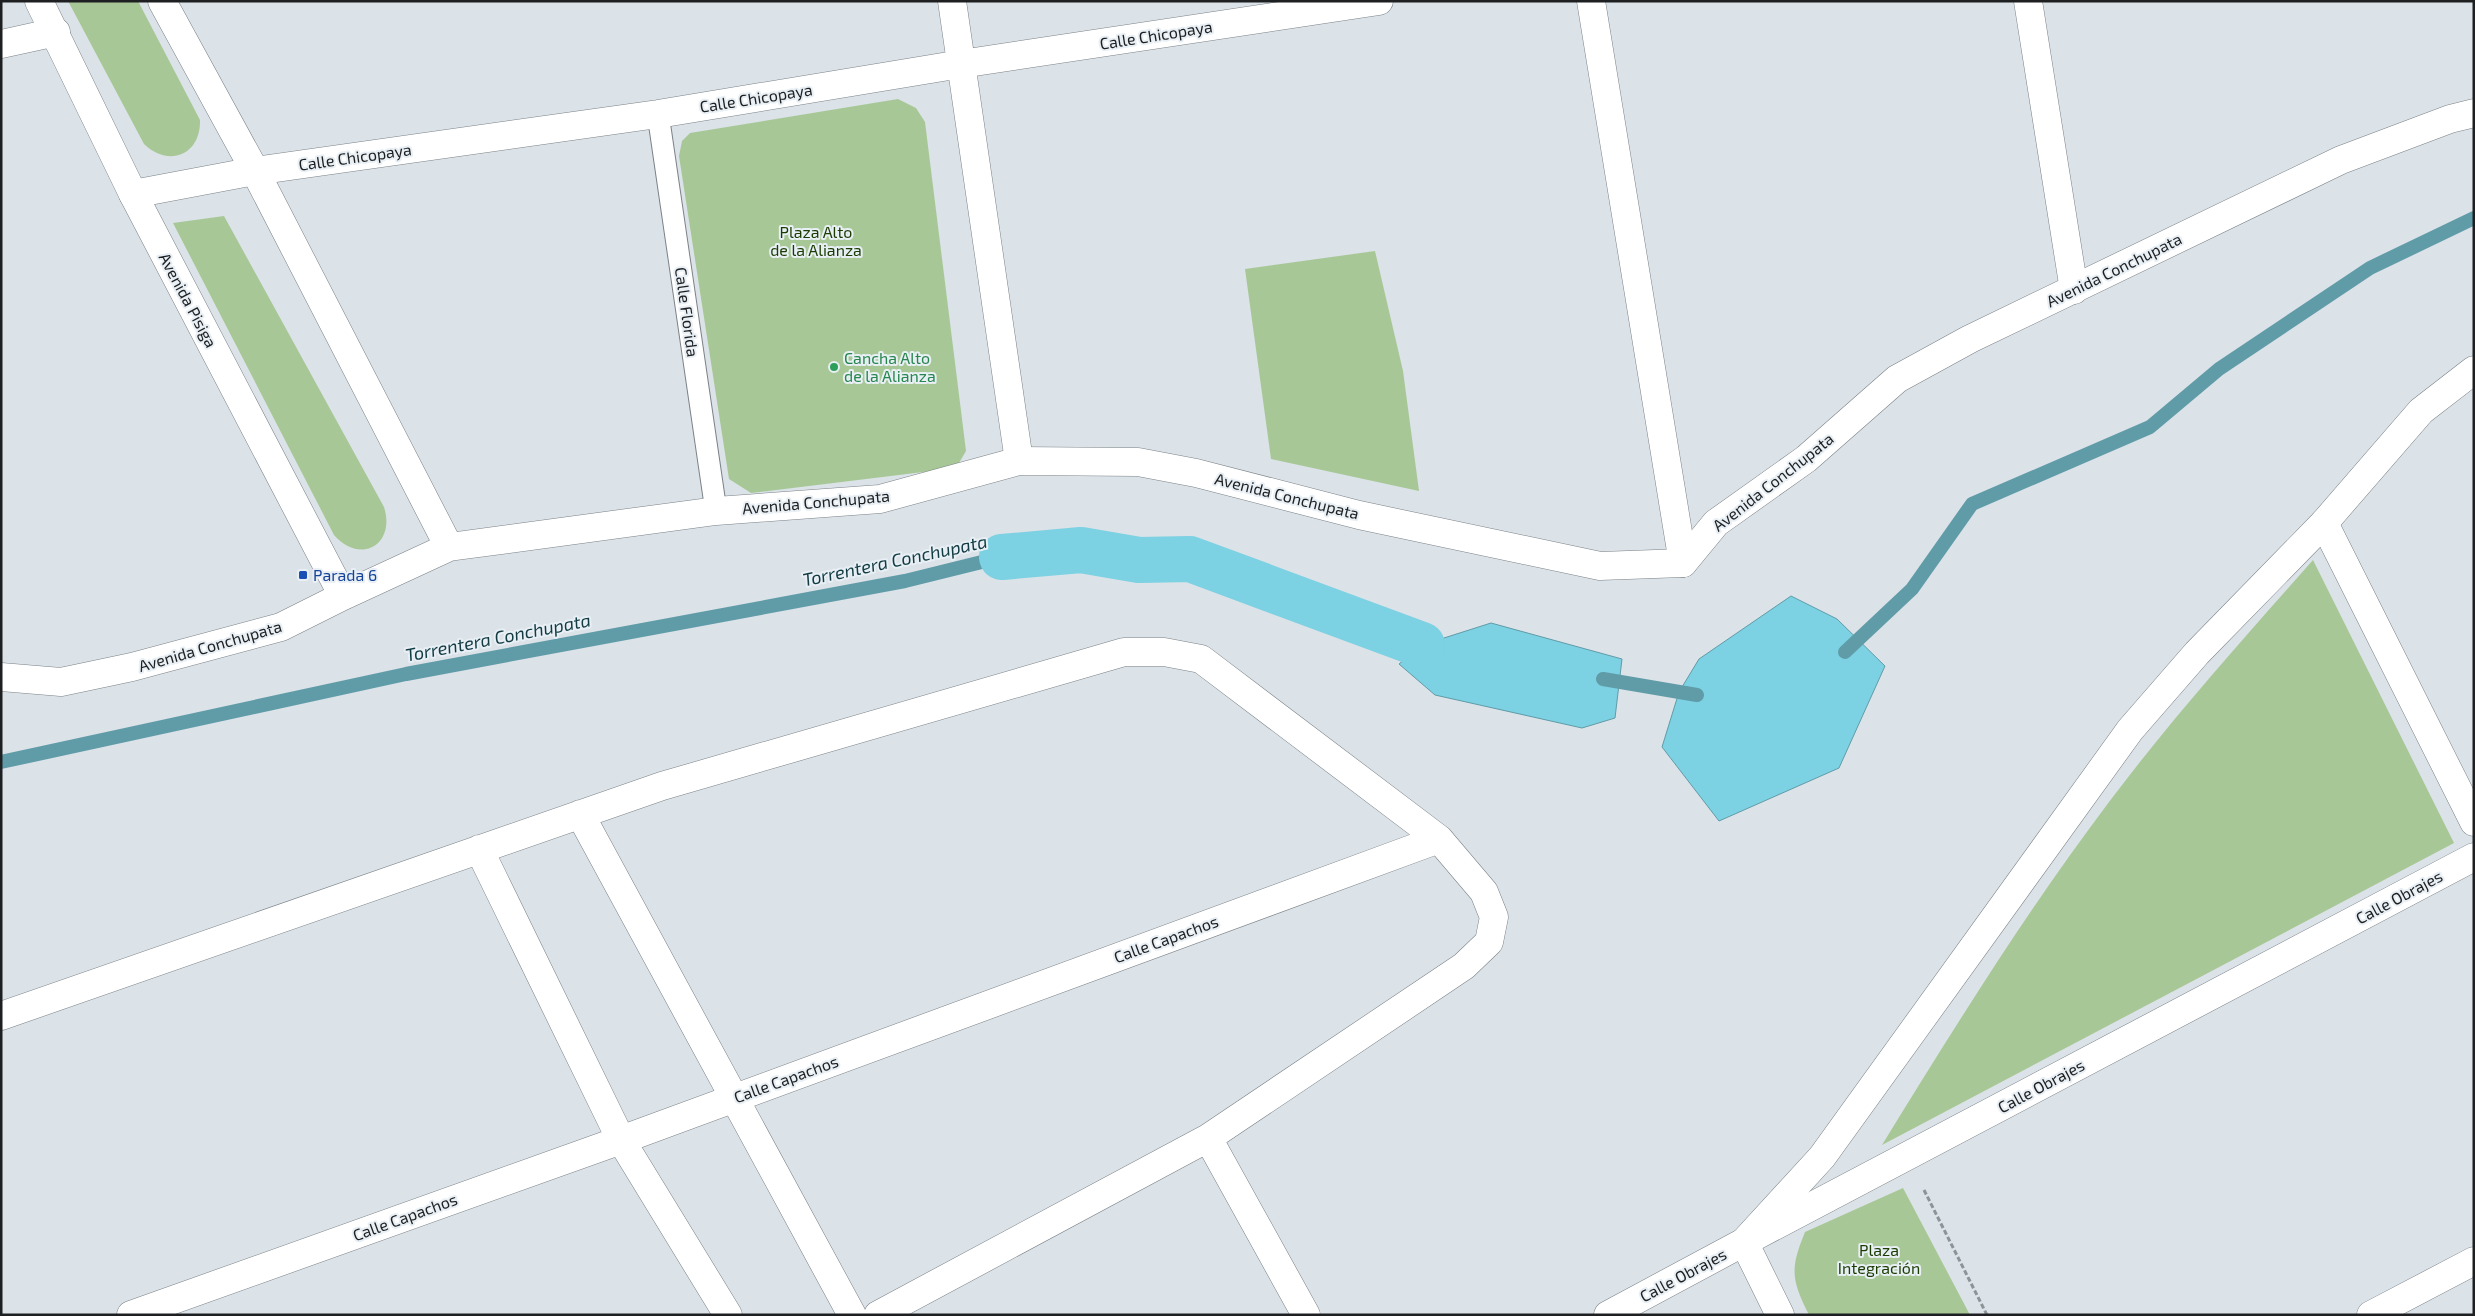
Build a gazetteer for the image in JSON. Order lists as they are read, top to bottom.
{
  "streets": {
    "street": [
      "Calle Chicopaya",
      "Avenida Conchupata",
      "Avenida Pisiga",
      "Calle Obrajes",
      "Calle Capachos"
    ],
    "lane": ["Calle Florida"]
  },
  "crossings": [
    ["Calle Chicopaya", "Avenida Pisiga"],
    ["Calle Chicopaya", "Calle Florida"],
    ["Avenida Conchupata", "Avenida Pisiga"],
    ["Avenida Conchupata", "Calle Florida"]
  ],
  "water": ["Torrentera Conchupata"],
  "parks": ["Plaza Alto de la Alianza", "Plaza Integración"],
  "places": {
    "other": ["Cancha Alto de la Alianza"],
    "transit": ["Parada 6"]
  }
}
